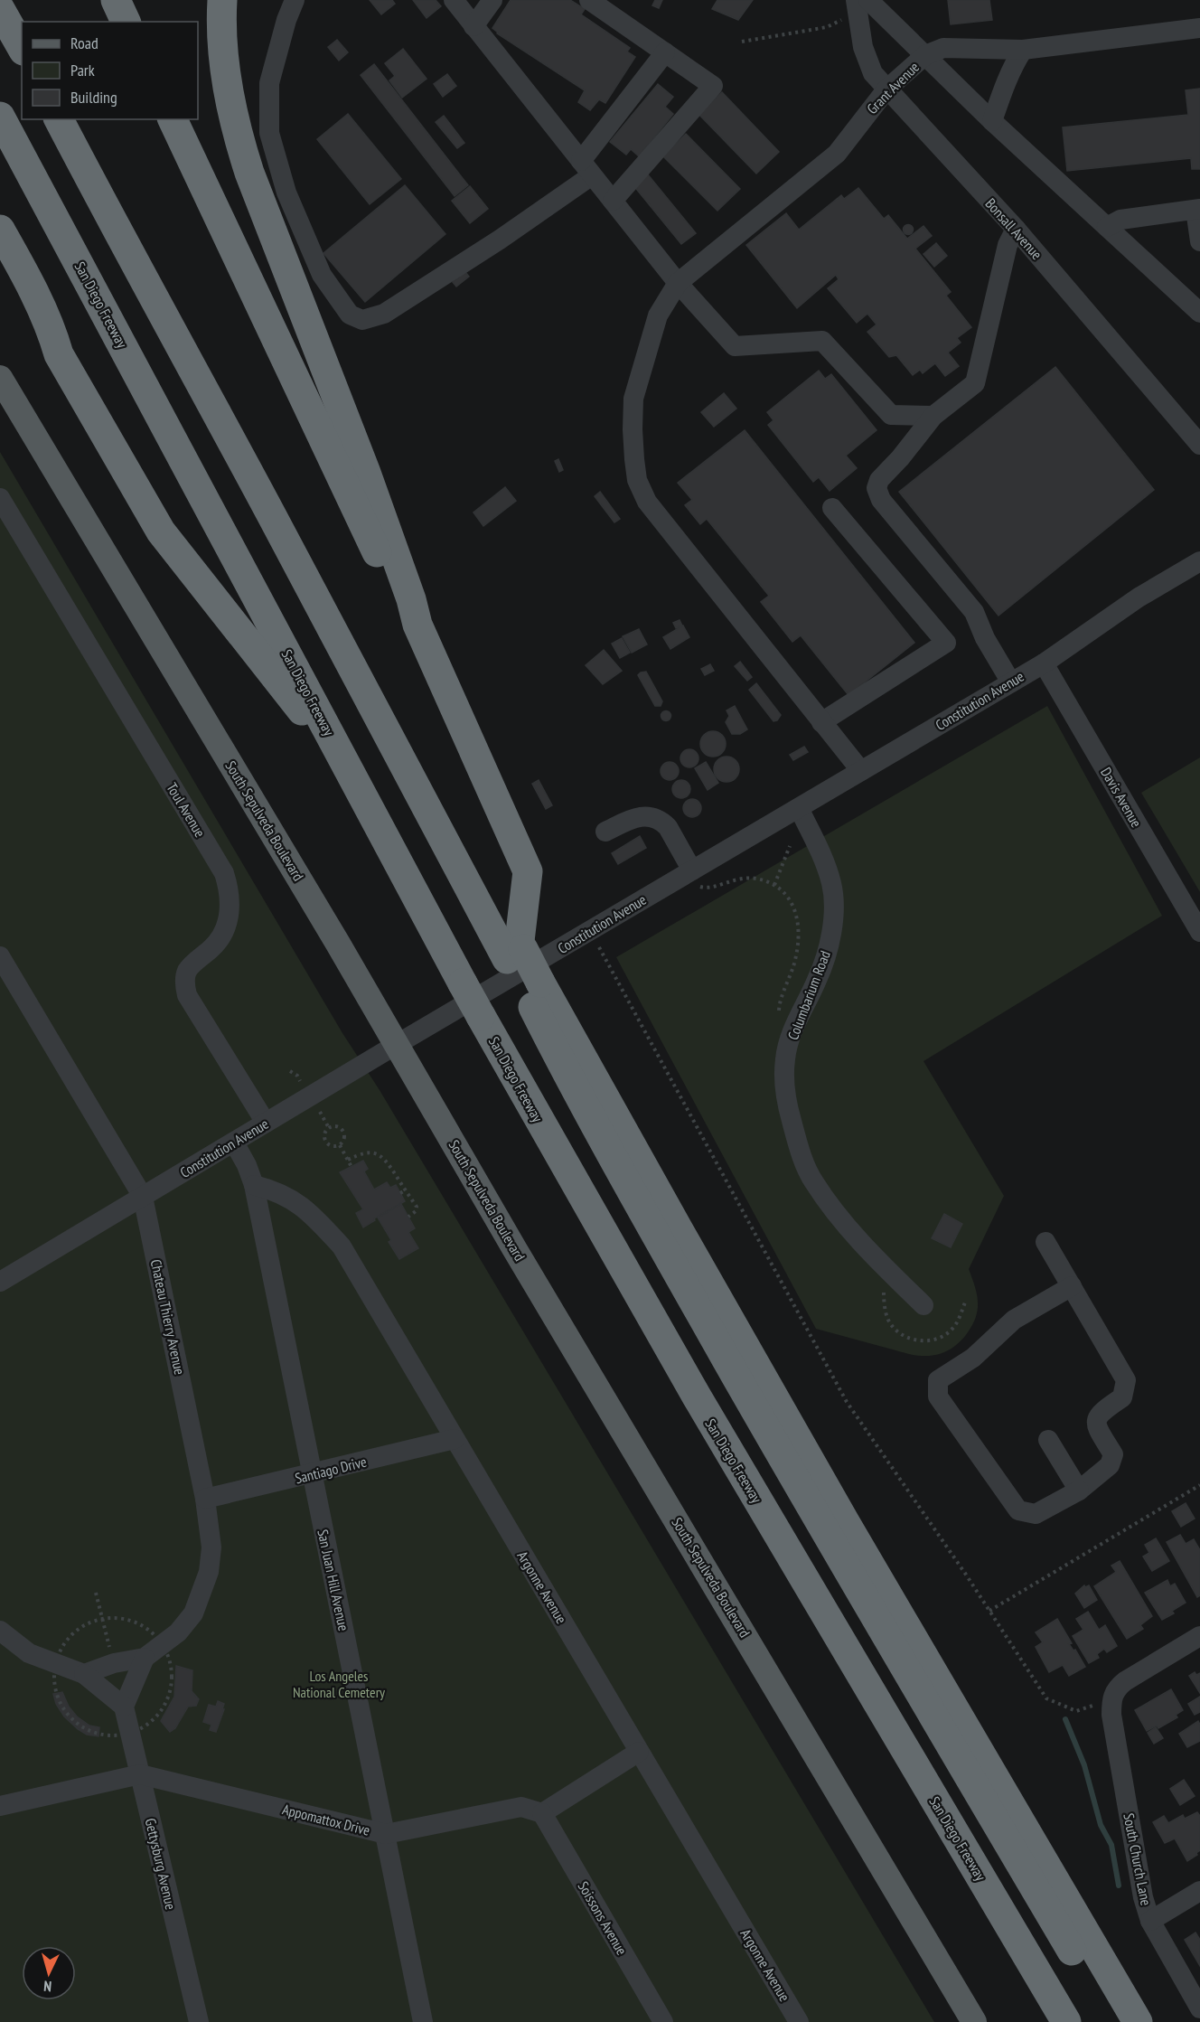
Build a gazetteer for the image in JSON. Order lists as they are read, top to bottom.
{
  "streets": {
    "highway": ["San Diego Freeway"],
    "main road": ["South Sepulveda Boulevard"],
    "street": [
      "Grant Avenue",
      "Bonsall Avenue",
      "Constitution Avenue",
      "Davis Avenue",
      "Toul Avenue",
      "Columbarium Road",
      "Chateau Thierry Avenue",
      "Santiago Drive",
      "San Juan Hill Avenue",
      "Argonne Avenue",
      "Appomattox Drive",
      "South Church Lane",
      "Gettysburg Avenue",
      "Soissons Avenue"
    ]
  },
  "crossings": [
    ["Grant Avenue", "Bonsall Avenue"],
    ["Grant Avenue", "Constitution Avenue"],
    ["Constitution Avenue", "Davis Avenue"],
    ["Constitution Avenue", "Toul Avenue"],
    ["Constitution Avenue", "South Sepulveda Boulevard"],
    ["Constitution Avenue", "Columbarium Road"],
    ["Constitution Avenue", "Chateau Thierry Avenue"],
    ["Constitution Avenue", "San Juan Hill Avenue"],
    ["Chateau Thierry Avenue", "Santiago Drive"],
    ["Santiago Drive", "San Juan Hill Avenue"],
    ["Santiago Drive", "Argonne Avenue"],
    ["San Juan Hill Avenue", "Argonne Avenue"],
    ["San Juan Hill Avenue", "Appomattox Drive"],
    ["Appomattox Drive", "Gettysburg Avenue"],
    ["Appomattox Drive", "Soissons Avenue"]
  ],
  "parks": ["Los Angeles National Cemetery"],
  "legend": ["Road", "Park", "Building"],
  "north": "bottom"
}
